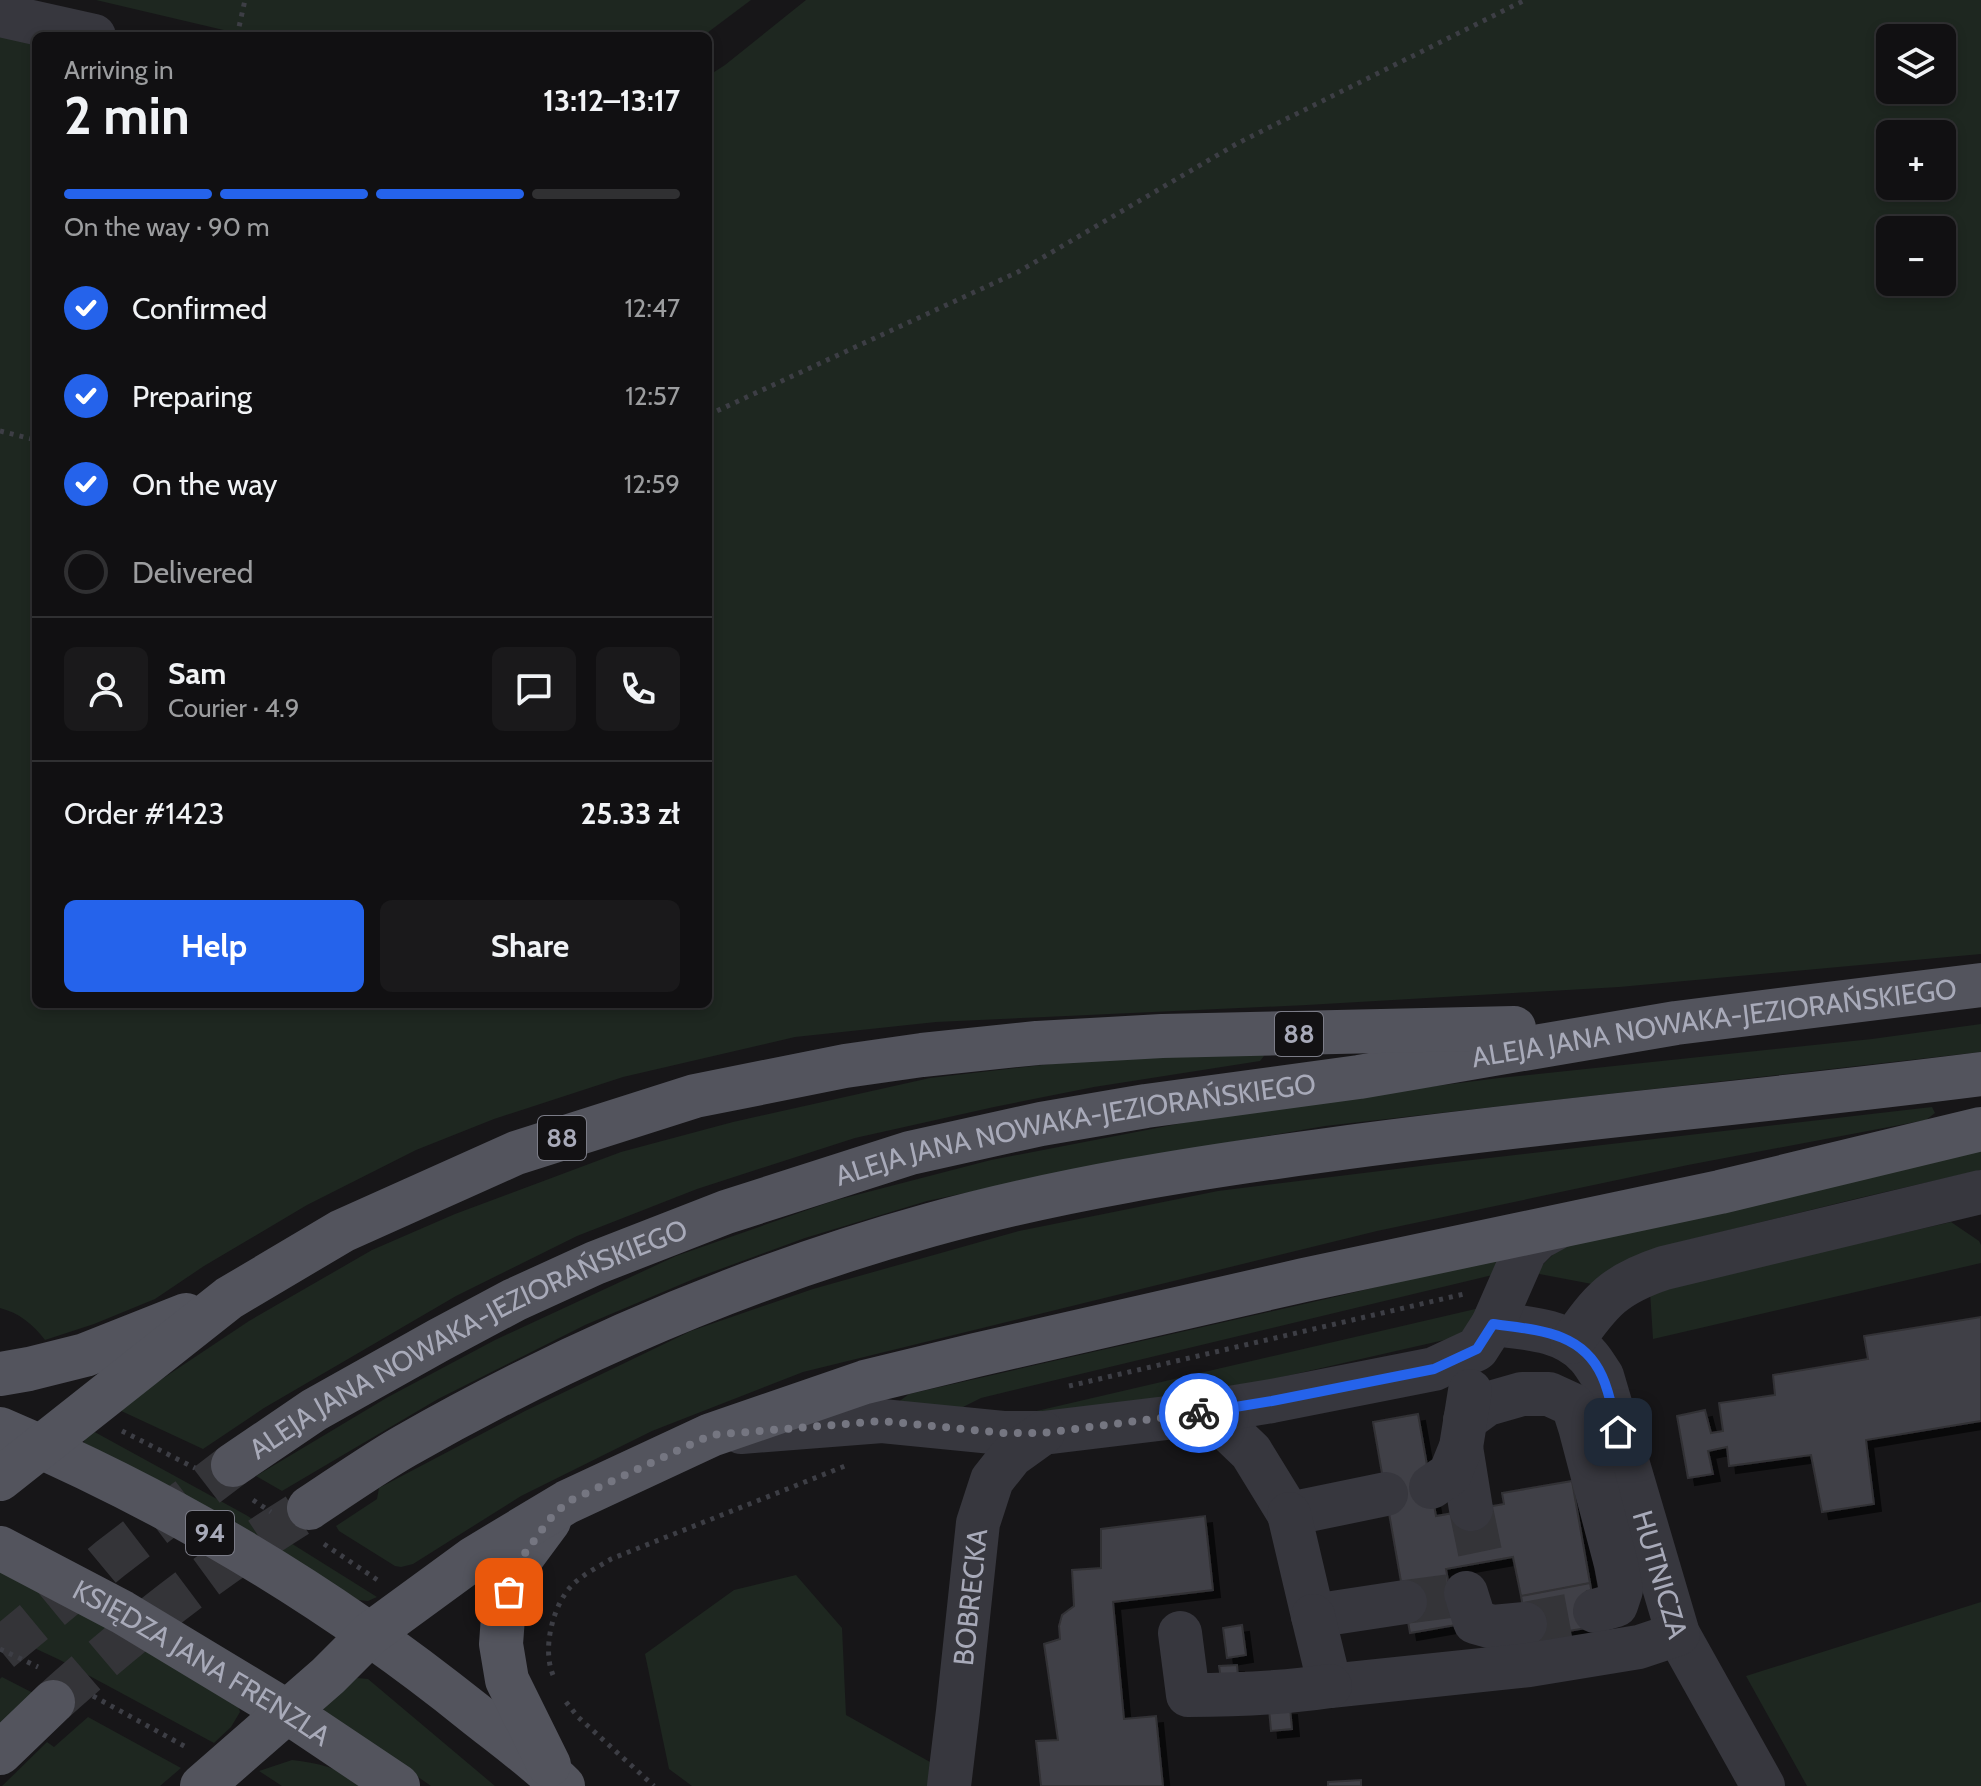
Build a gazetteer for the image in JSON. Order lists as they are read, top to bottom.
{
  "streets": {
    "main road": [
      "ALEJA JANA NOWAKA-JEZIORAŃSKIEGO",
      "88",
      "94",
      "KSIĘDZA JANA FRENZLA"
    ],
    "street": ["HUTNICZA", "BOBRECKA"]
  },
  "crossings": [
    ["ALEJA JANA NOWAKA-JEZIORAŃSKIEGO", "88"],
    ["88", "94"]
  ],
  "page": {
    "map_buttons": ["+", "−"],
    "heading": ["2 min", "Arriving in", "13:12–13:17"],
    "panel": [
      "Sam",
      "Courier · 4.9",
      "Order #1423",
      "25.33 zł"
    ],
    "bar": "On the way · 90 m",
    "list": [
      ["Confirmed", "12:47"],
      ["Preparing", "12:57"],
      ["On the way", "12:59"],
      "Delivered"
    ],
    "buttons": ["Help", "Share"]
  }
}
